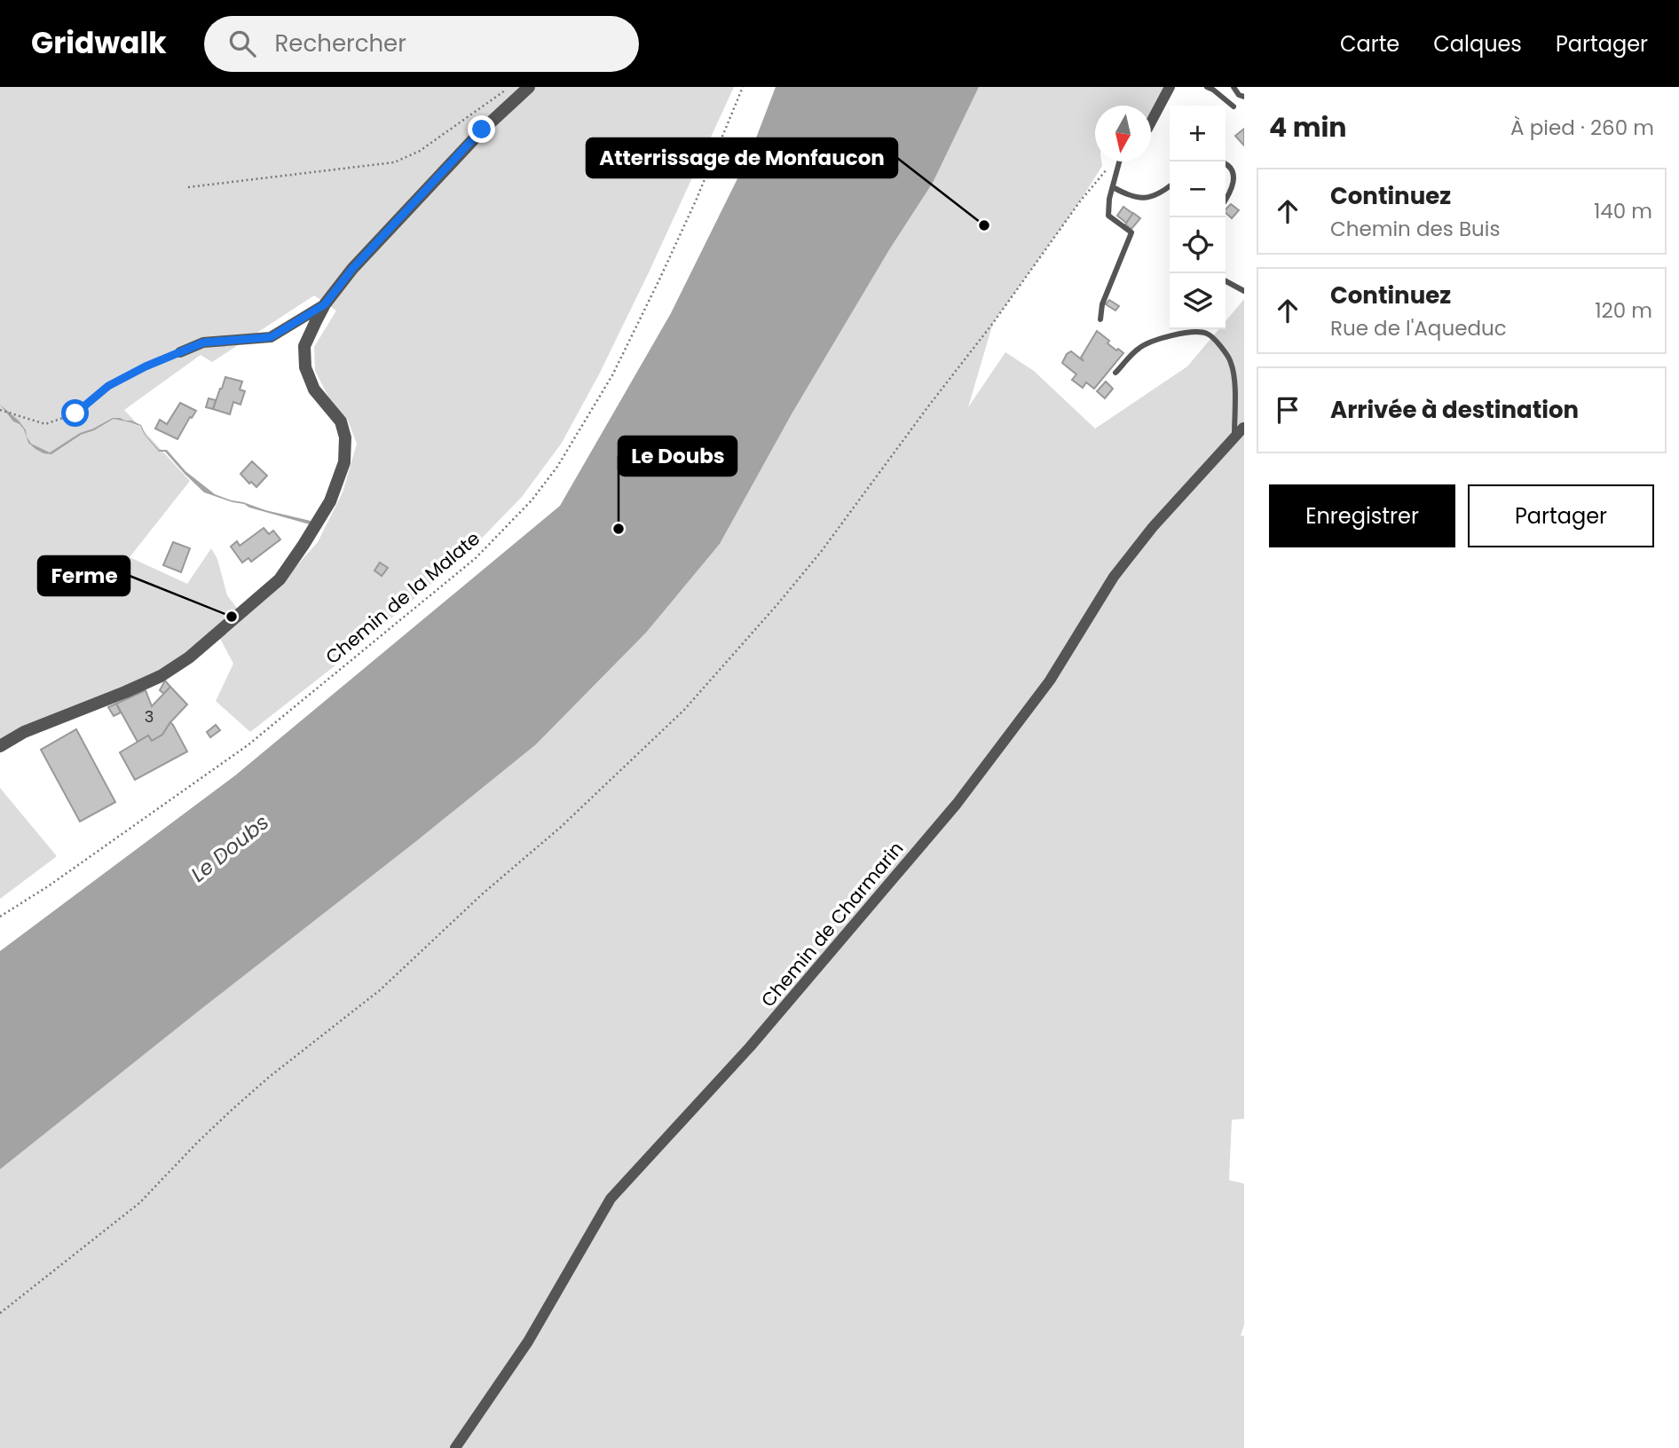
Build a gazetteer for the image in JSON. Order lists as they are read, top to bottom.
{
  "streets": {
    "street": ["Chemin de Charmarin"],
    "path": ["Chemin de la Malate"]
  },
  "water": ["Le Doubs"],
  "places": ["Atterrissage de Monfaucon", "Le Doubs", "Ferme"],
  "house_numbers": ["3"],
  "north": "bottom",
  "page": {
    "header": "Gridwalk",
    "search": "Rechercher",
    "nav": ["Carte", "Calques", "Partager"],
    "heading": ["4 min", "À pied · 260 m"],
    "map_buttons": ["+", "−"],
    "list": [
      ["Continuez", "Chemin des Buis", "140 m"],
      ["Continuez", "Rue de l'Aqueduc", "120 m"],
      "Arrivée à destination"
    ],
    "buttons": ["Enregistrer", "Partager"]
  }
}
